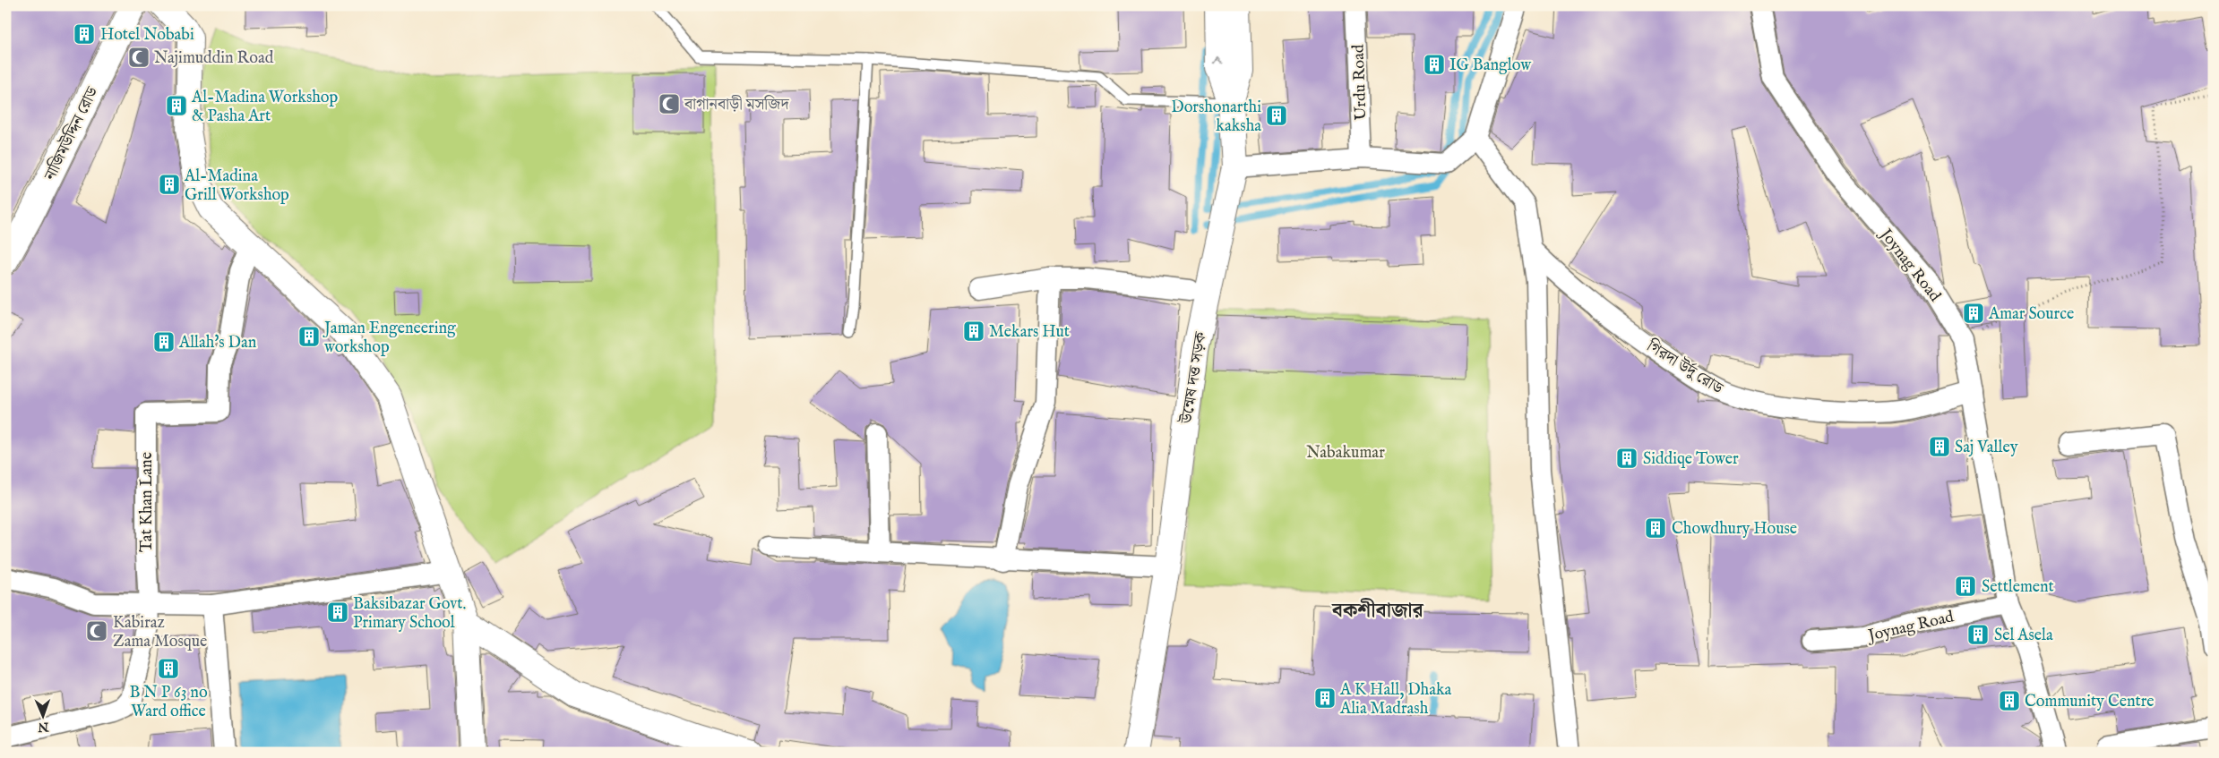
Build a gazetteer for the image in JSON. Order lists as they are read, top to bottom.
{
  "streets": {
    "street": [
      "Urdu Road",
      "নাজিমউদ্দিন রোড",
      "Joynag Road",
      "গিরদা উর্দু রোড",
      "উন্মেষ দত্ত সড়ক",
      "Tat Khan Lane"
    ]
  },
  "crossings": [
    ["Joynag Road", "গিরদা উর্দু রোড"]
  ],
  "districts": ["বকশীবাজার"],
  "parks": ["Nabakumar"],
  "places": {
    "building": [
      "Hotel Nobabi",
      "IG Banglow",
      "Al-Madina Workshop & Pasha Art",
      "Dorshonarthi kaksha",
      "Al-Madina Grill Workshop",
      "Amar Source",
      "Mekars Hut",
      "Jaman Engeneering workshop",
      "Allah's Dan",
      "Saj Valley",
      "Siddiqe Tower",
      "Chowdhury House",
      "Settlement",
      "Baksibazar Govt. Primary School",
      "Sel Asela",
      "B N P 63 no Ward office",
      "A K Hall, Dhaka Alia Madrash",
      "Community Centre"
    ],
    "mosque": ["Najimuddin Road", "বাগানবাড়ী মসজিদ", "Kabiraz Zama Mosque"]
  },
  "north": "bottom"
}
